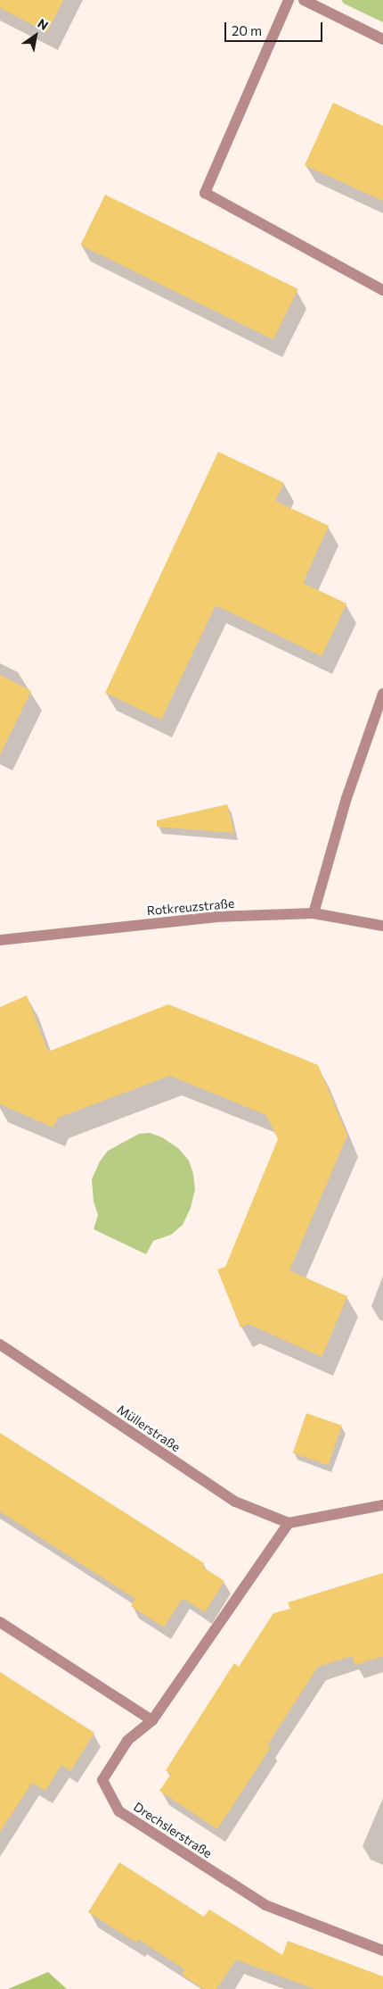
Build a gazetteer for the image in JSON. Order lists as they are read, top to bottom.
{
  "streets": {
    "street": ["Rotkreuzstraße", "Müllerstraße", "Drechslerstraße"]
  },
  "scale_bar": "20 m",
  "north": "top right"
}
